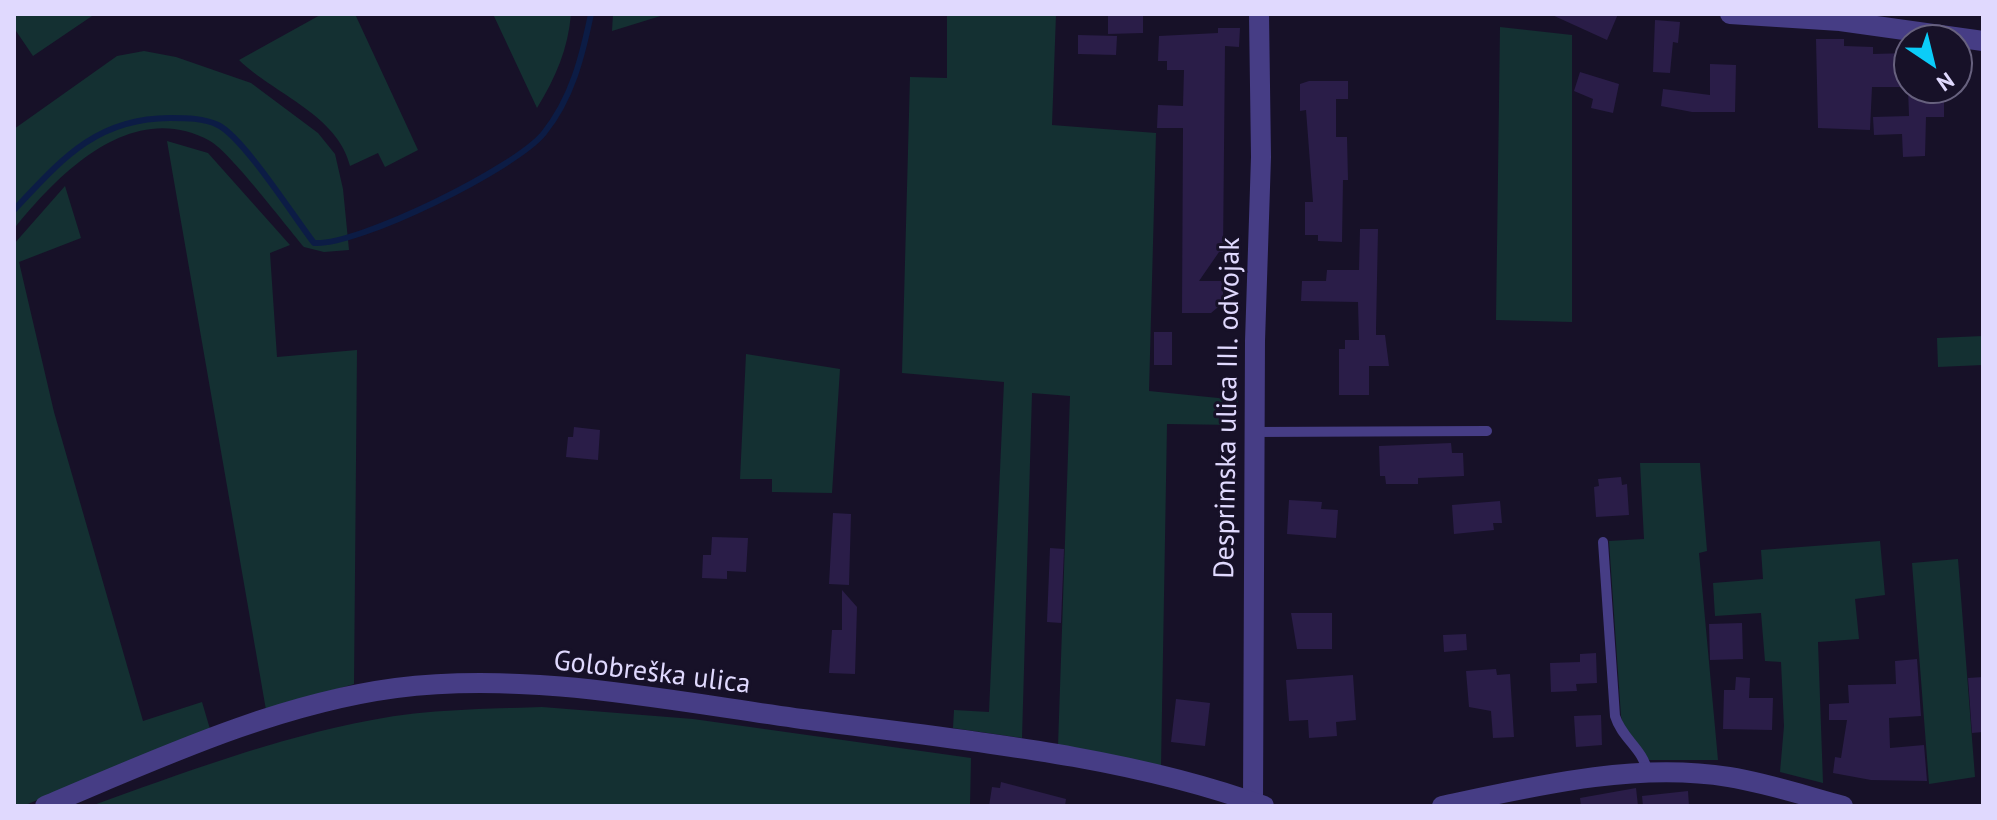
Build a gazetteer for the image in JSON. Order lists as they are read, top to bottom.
{
  "streets": {
    "street": ["Desprimska ulica III. odvojak", "Golobreška ulica"]
  },
  "crossings": [
    ["Desprimska ulica III. odvojak", "Golobreška ulica"]
  ],
  "north": "bottom right"
}
